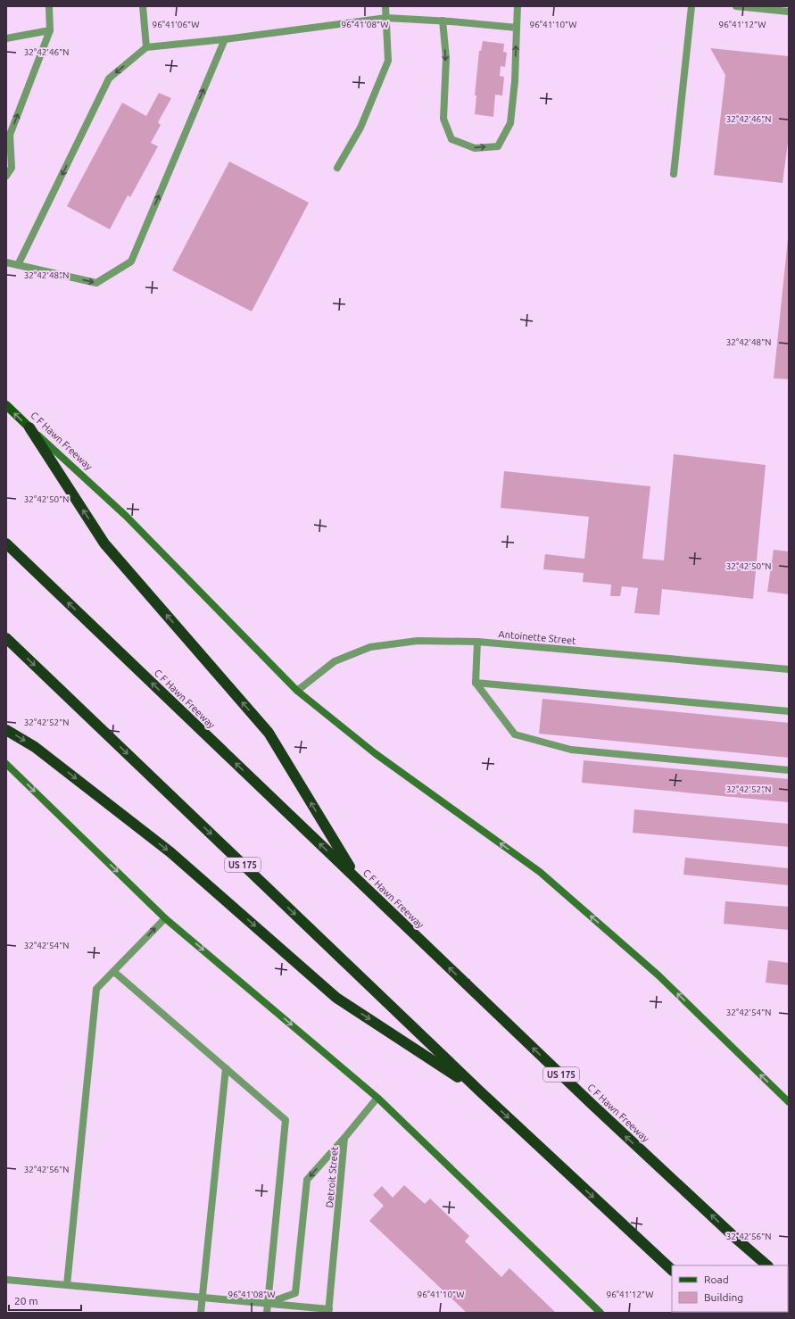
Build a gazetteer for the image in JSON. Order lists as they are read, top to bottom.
{
  "streets": {
    "highway": ["C F Hawn Freeway", "US 175"],
    "street": ["Antoinette Street", "Detroit Street"]
  },
  "crossings": [
    ["C F Hawn Freeway", "Antoinette Street"]
  ],
  "one_way": ["C F Hawn Freeway"],
  "legend": ["Road", "Building"],
  "scale_bar": "20 m",
  "coordinates": [
    "96°41'06\"W",
    "96°41'08\"W",
    "96°41'10\"W",
    "96°41'12\"W",
    "32°42'46\"N",
    "32°42'48\"N",
    "32°42'50\"N",
    "32°42'52\"N",
    "32°42'54\"N",
    "32°42'56\"N"
  ]
}
